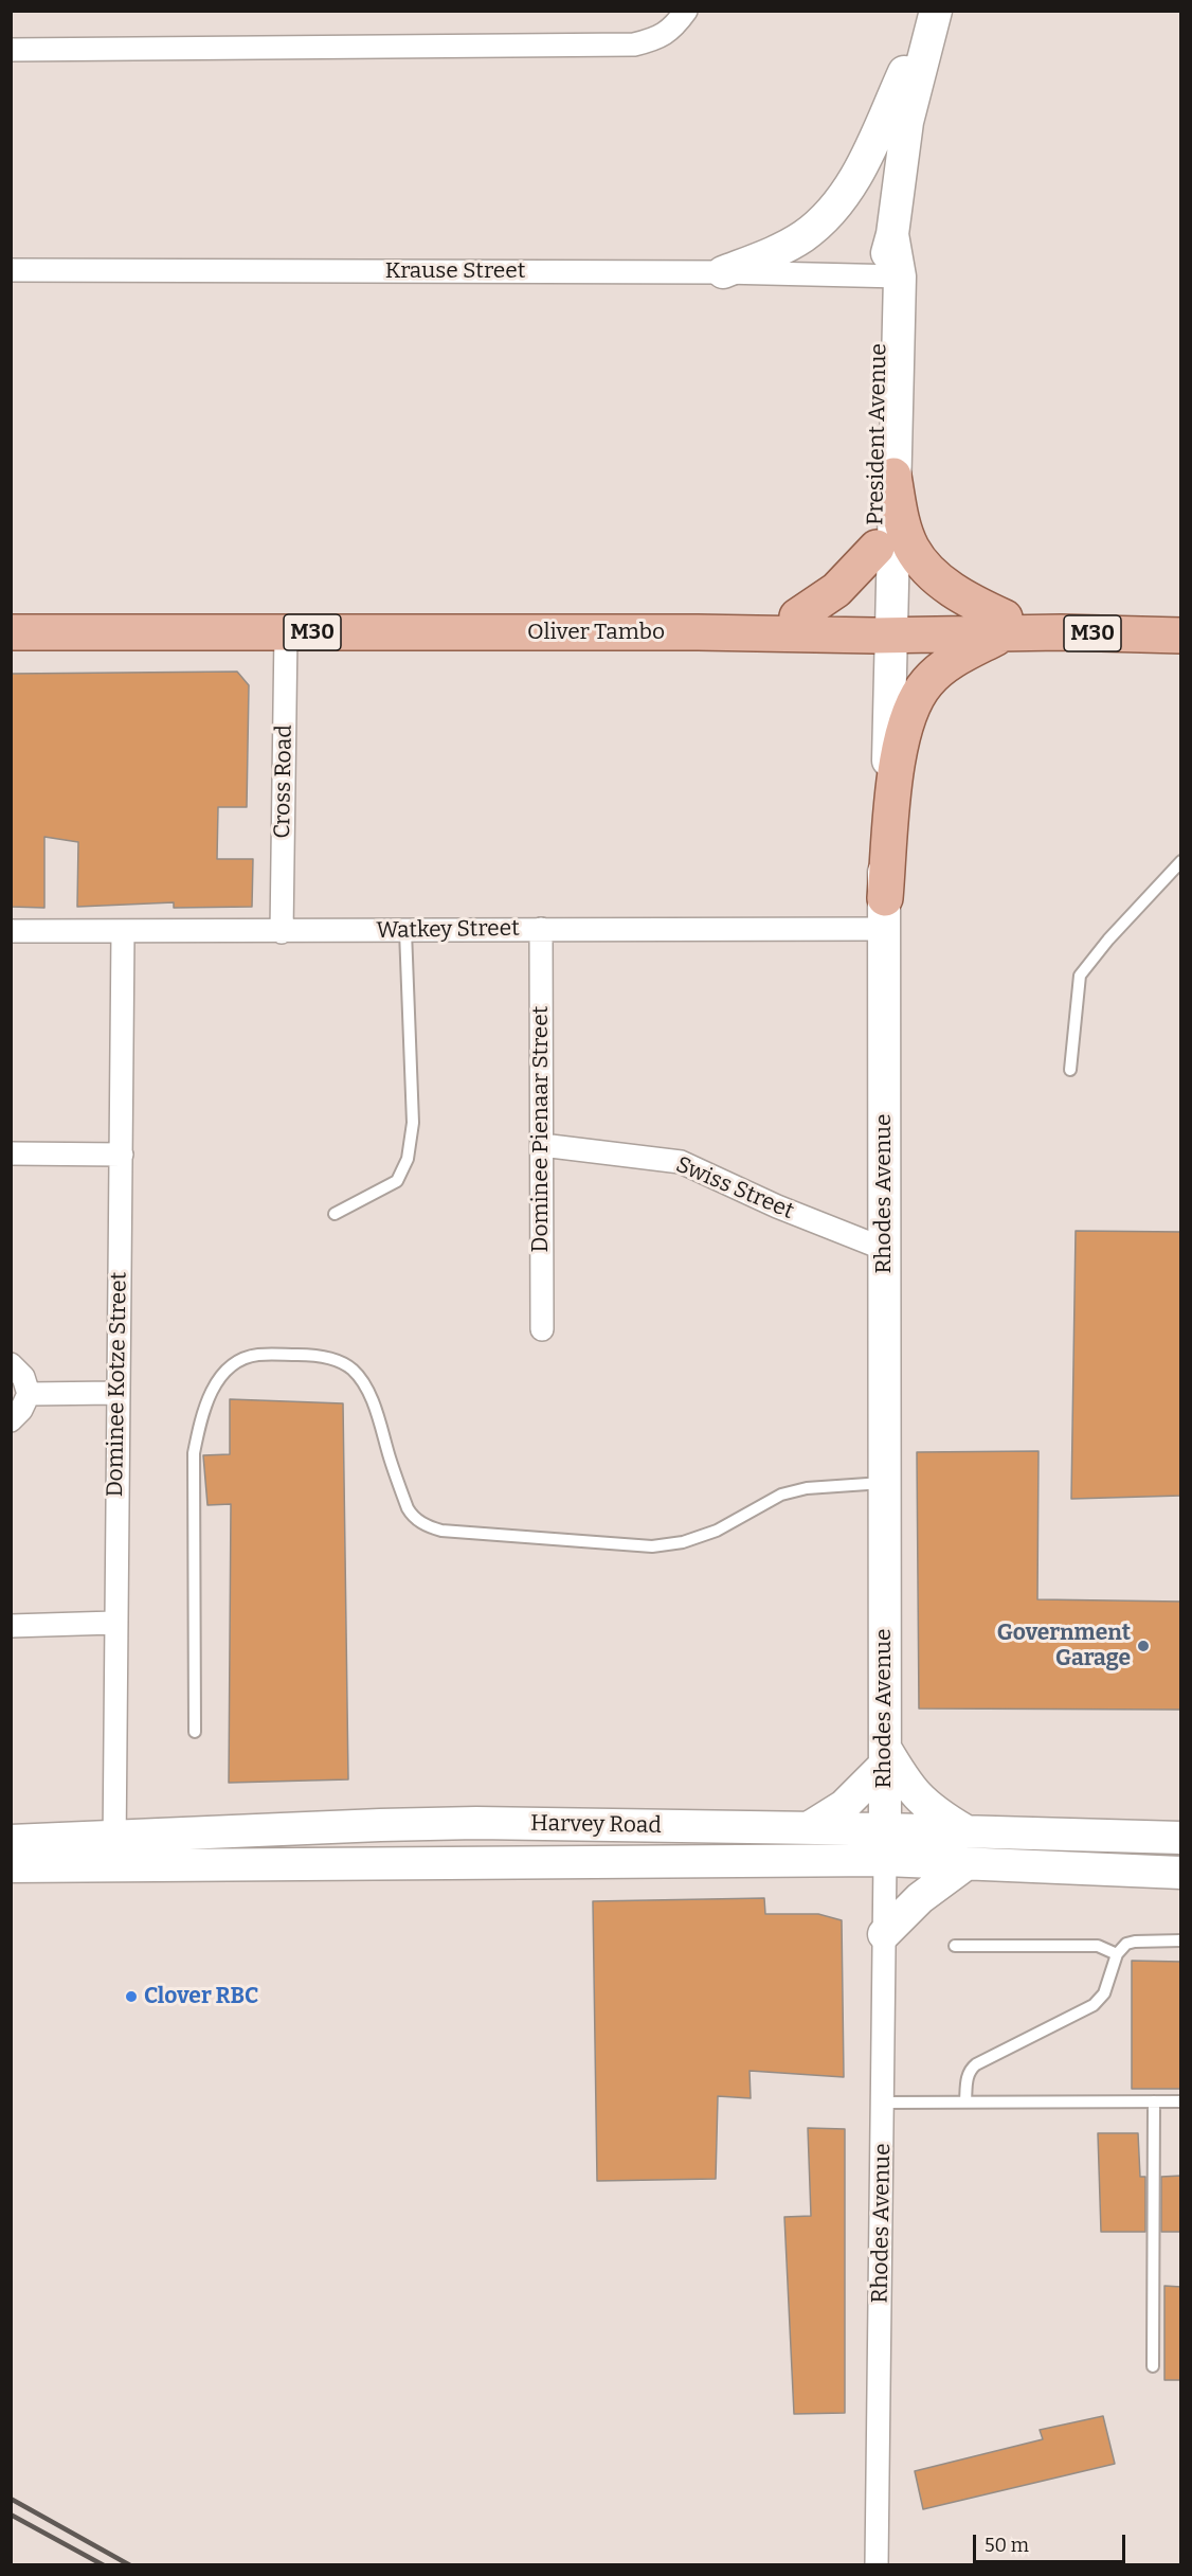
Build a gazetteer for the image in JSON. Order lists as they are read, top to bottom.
{
  "streets": {
    "main road": [
      "President Avenue",
      "M30",
      "Oliver Tambo",
      "Rhodes Avenue",
      "Harvey Road"
    ],
    "street": [
      "Krause Street",
      "Cross Road",
      "Watkey Street",
      "Dominee Pienaar Street",
      "Swiss Street",
      "Dominee Kotze Street"
    ]
  },
  "crossings": [
    ["Krause Street", "President Avenue"],
    ["President Avenue", "Oliver Tambo"],
    ["President Avenue", "Rhodes Avenue"],
    ["Oliver Tambo", "Cross Road"],
    ["Oliver Tambo", "Rhodes Avenue"],
    ["Cross Road", "Watkey Street"],
    ["Watkey Street", "Dominee Pienaar Street"],
    ["Watkey Street", "Rhodes Avenue"],
    ["Watkey Street", "Dominee Kotze Street"],
    ["Dominee Pienaar Street", "Swiss Street"],
    ["Swiss Street", "Rhodes Avenue"],
    ["Rhodes Avenue", "Harvey Road"],
    ["Dominee Kotze Street", "Harvey Road"]
  ],
  "places": ["Government Garage", "Clover RBC"],
  "scale_bar": "50 m"
}
